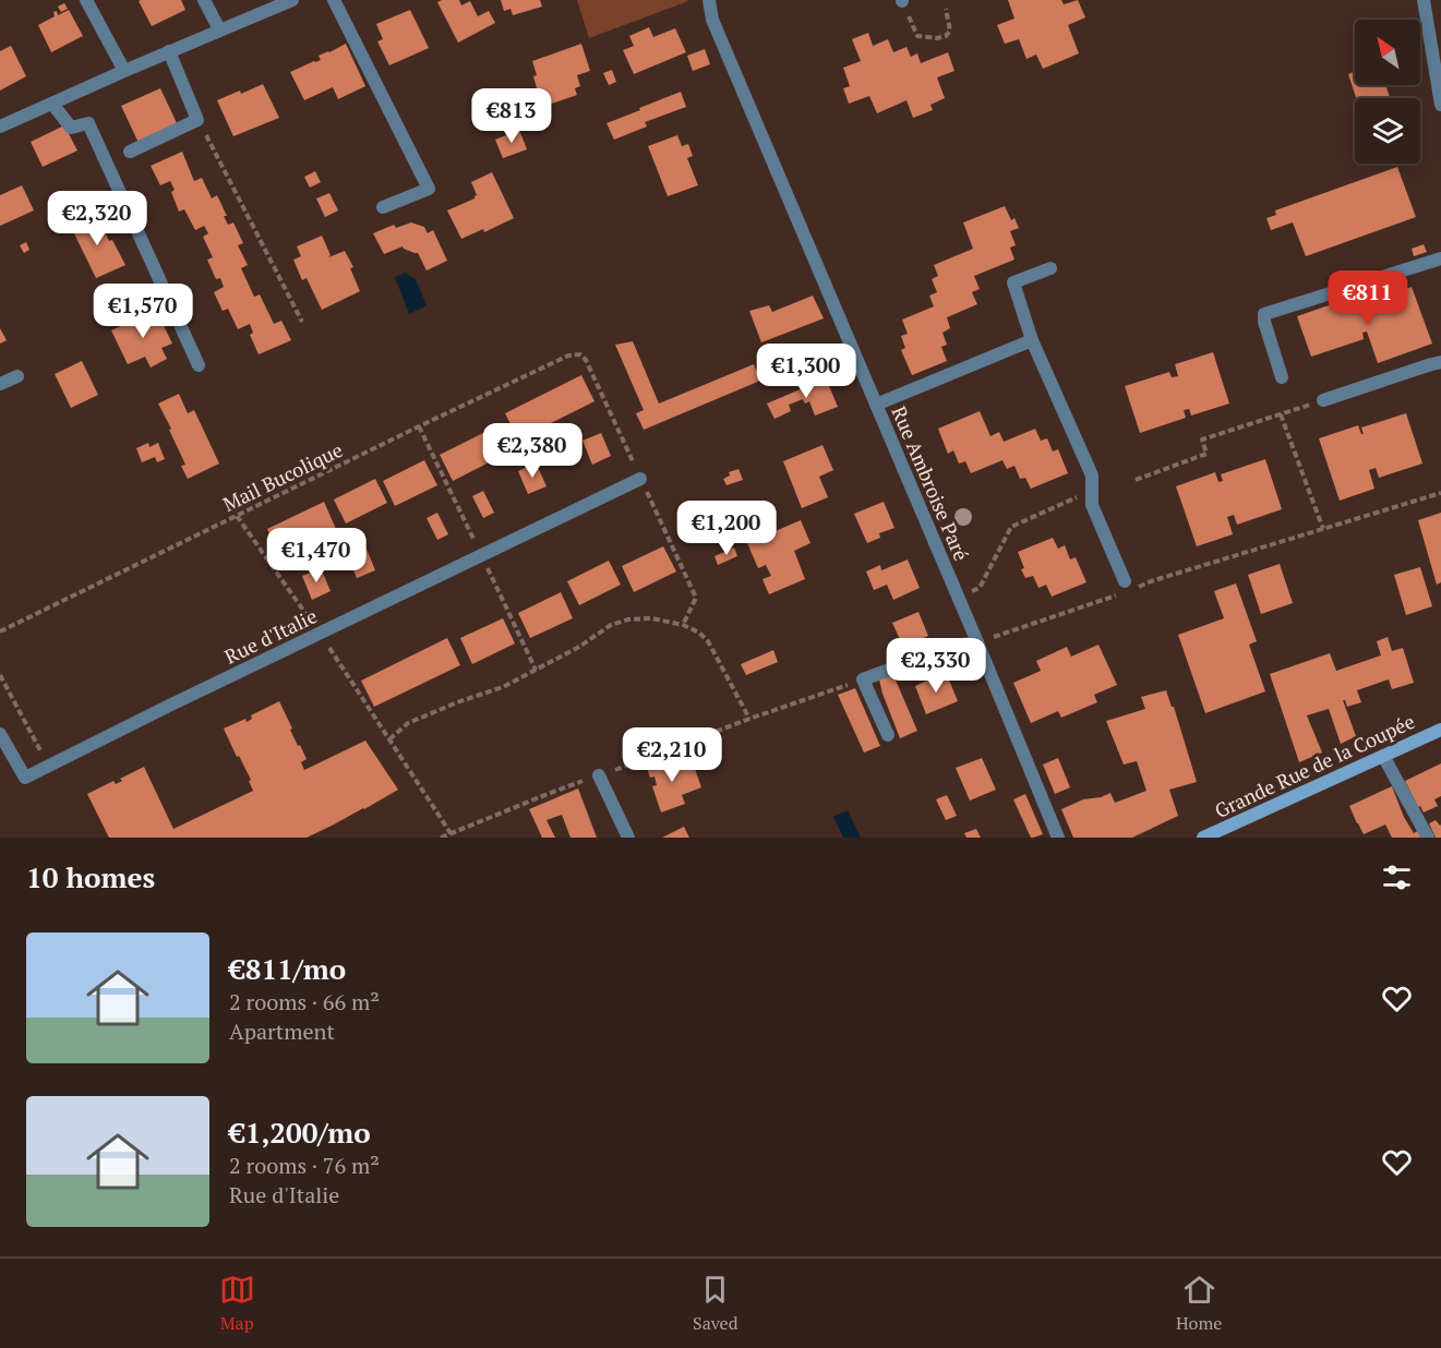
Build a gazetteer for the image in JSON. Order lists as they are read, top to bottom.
{
  "streets": {
    "main road": ["Grande Rue de la Coupée"],
    "street": ["Rue Ambroise Paré", "Rue d'Italie"],
    "path": ["Mail Bucolique"]
  },
  "crossings": [
    ["Mail Bucolique", "Rue d'Italie"]
  ],
  "north": "top left",
  "page": {
    "price": [
      "€813",
      "€2,320",
      "€811",
      "€1,570",
      "€1,300",
      "€2,380",
      "€1,200",
      "€1,470",
      "€2,330",
      "€2,210"
    ],
    "heading": "10 homes",
    "list": [
      {
        "name": "€811/mo",
        "note": "2 rooms · 66 m² · Apartment"
      },
      {
        "name": "€1,200/mo",
        "note": "2 rooms · 76 m² · Rue d'Italie"
      }
    ],
    "tabs": ["Map", "Saved", "Home"]
  }
}
